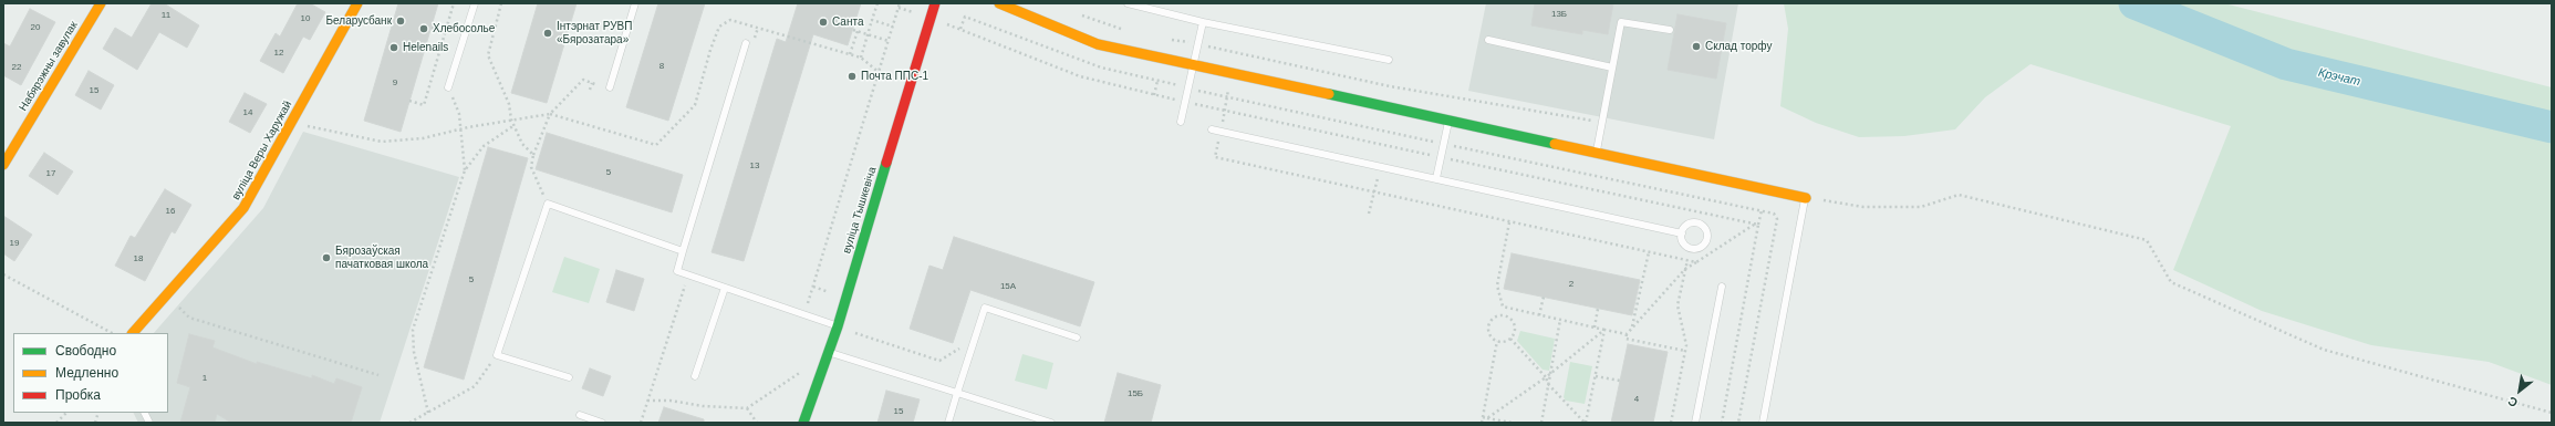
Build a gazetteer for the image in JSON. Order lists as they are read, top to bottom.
{
  "streets": {
    "street": ["Набярэжны завулак", "вуліца Веры Харужай", "вуліца Тышкевіча"]
  },
  "water": ["Крэчат"],
  "places": [
    "Беларусбанк",
    "Санта",
    "Хлебосолье",
    "Інтэрнат РУВП «Бярозатара»",
    "Склад торфу",
    "Helenails",
    "Почта ППС-1",
    "Бярозаўская пачатковая школа"
  ],
  "house_numbers": [
    "13Б",
    "11",
    "10",
    "20",
    "12",
    "8",
    "22",
    "9",
    "15",
    "14",
    "13",
    "5",
    "17",
    "16",
    "19",
    "18",
    "5",
    "2",
    "15А",
    "1",
    "15Б",
    "4",
    "15"
  ],
  "legend": ["Свободно", "Медленно", "Пробка"],
  "north": "bottom left"
}
